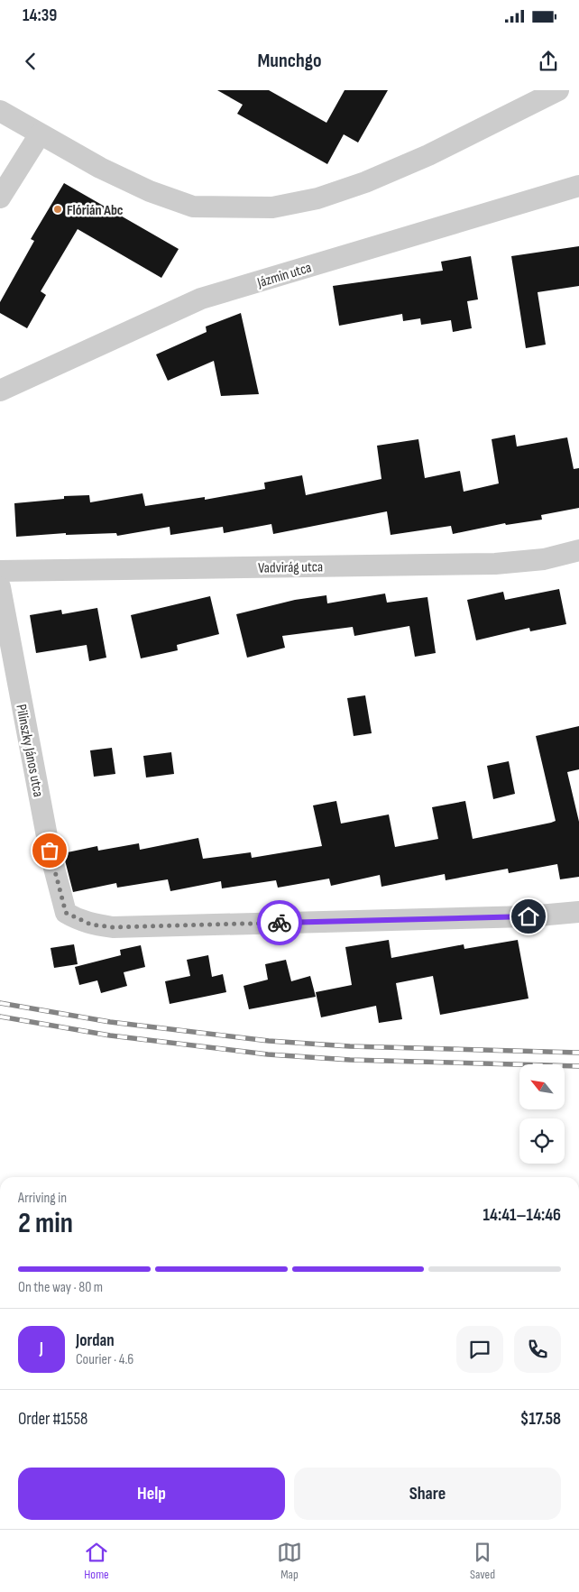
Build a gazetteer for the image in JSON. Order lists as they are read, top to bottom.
{
  "streets": {
    "street": ["Jázmin utca", "Vadvirág utca", "Pilinszky János utca"]
  },
  "places": ["Flórián Abc"],
  "north": "top left",
  "page": {
    "status": "14:39",
    "header": "Munchgo",
    "heading": ["2 min", "Arriving in", "14:41–14:46"],
    "panel": [
      "Jordan",
      "Courier · 4.6",
      "Order #1558",
      "$17.58"
    ],
    "bar": "On the way · 80 m",
    "round": "J",
    "buttons": ["Help", "Share"],
    "tabs": ["Home", "Map", "Saved"]
  }
}
